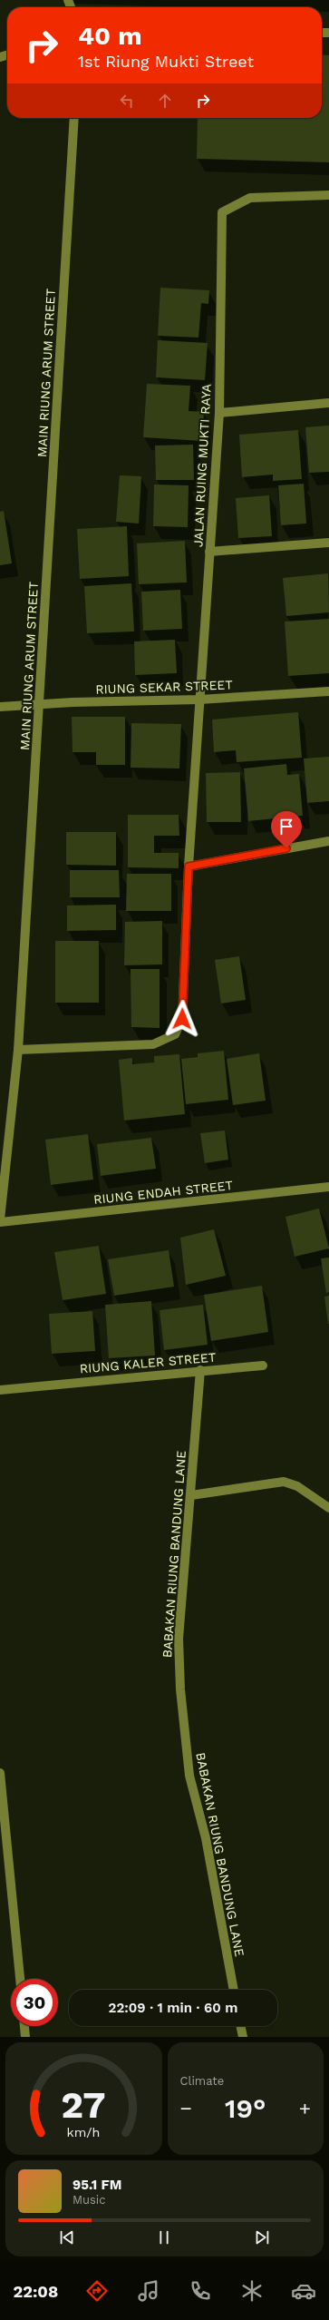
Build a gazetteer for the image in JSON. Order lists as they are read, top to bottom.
{
  "streets": {
    "street": [
      "MAIN RIUNG ARUM STREET",
      "JALAN RUING MUKTI RAYA",
      "RIUNG SEKAR STREET",
      "RIUNG ENDAH STREET",
      "RIUNG KALER STREET",
      "BABAKAN RIUNG BANDUNG LANE"
    ]
  },
  "crossings": [
    ["MAIN RIUNG ARUM STREET", "JALAN RUING MUKTI RAYA"],
    ["MAIN RIUNG ARUM STREET", "RIUNG SEKAR STREET"],
    ["JALAN RUING MUKTI RAYA", "RIUNG SEKAR STREET"],
    ["RIUNG KALER STREET", "BABAKAN RIUNG BANDUNG LANE"]
  ],
  "page": {
    "turn": ["40 m", "1st Riung Mukti Street"],
    "limit": "30",
    "trip": "22:09 · 1 min · 60 m",
    "tile": "Climate",
    "heat": ["−", "19°", "+"],
    "song": ["95.1 FM", "Music"],
    "tabs": "22:08",
    "gauge": ["27", "km/h"]
  }
}
